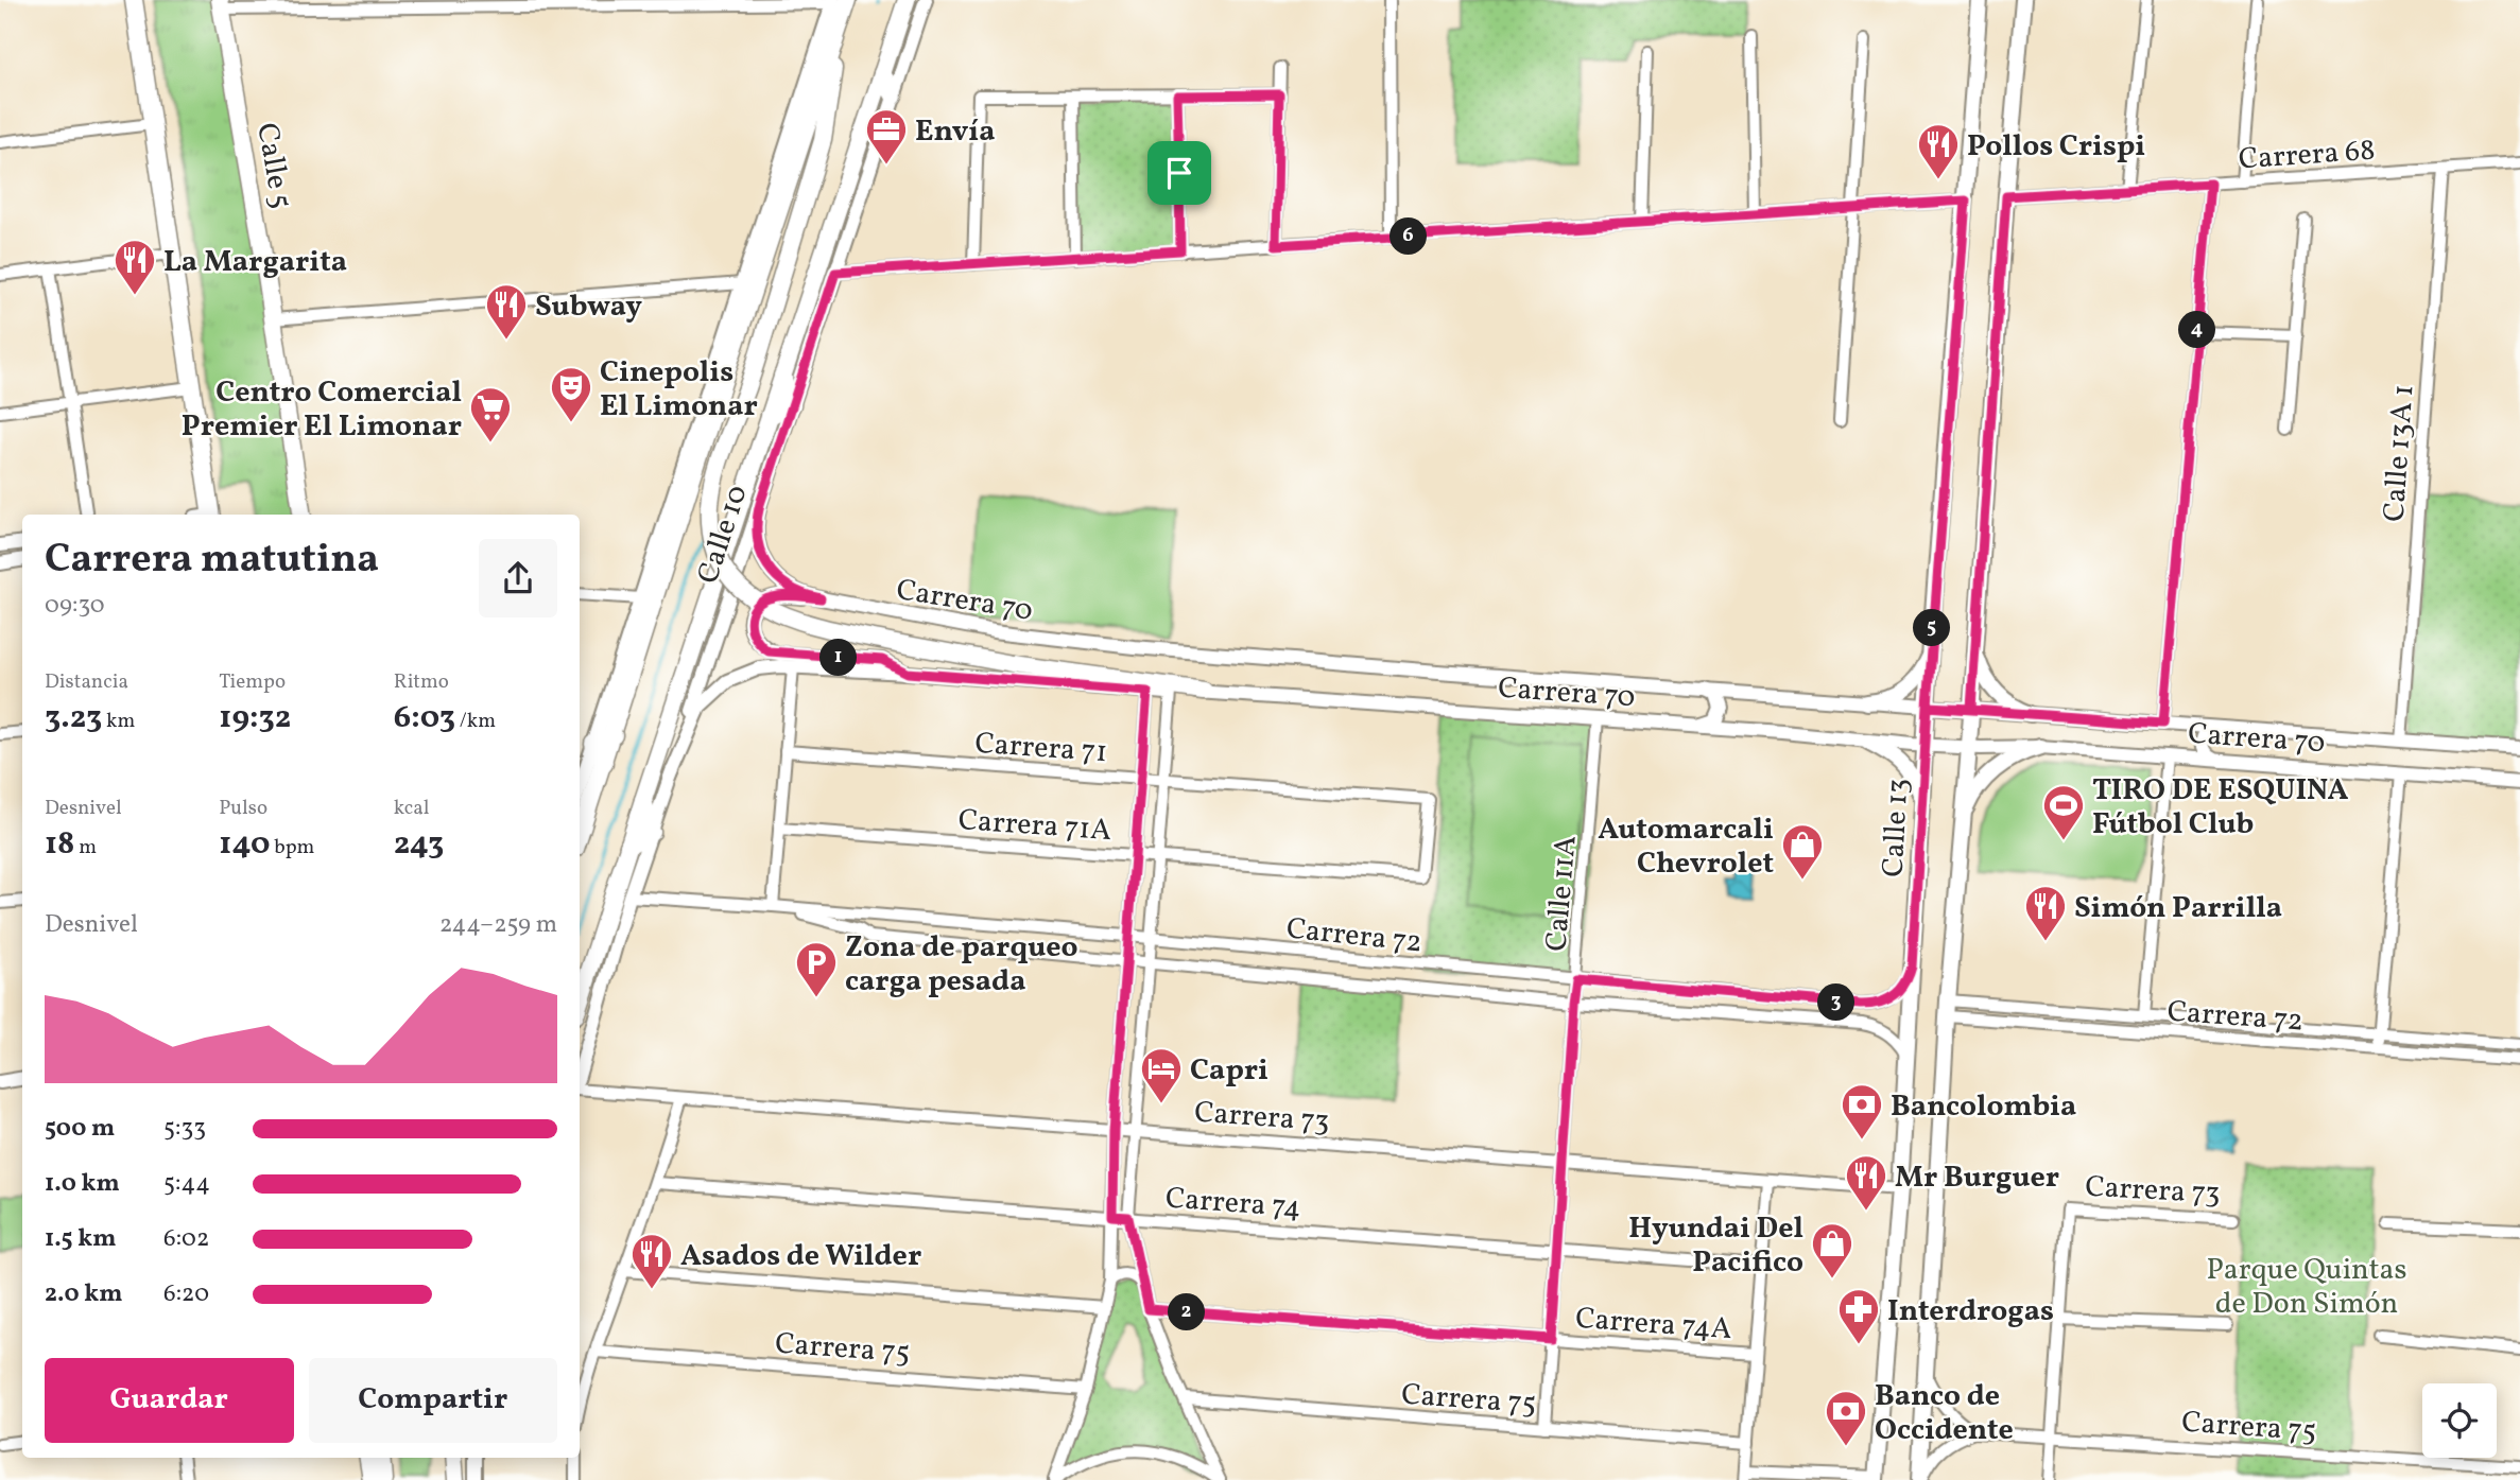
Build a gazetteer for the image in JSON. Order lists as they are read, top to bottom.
{
  "streets": {
    "main road": ["Calle 5", "Calle 10", "Calle 13"],
    "street": [
      "Carrera 68",
      "Calle 13A 1",
      "Carrera 70",
      "Carrera 71",
      "Carrera 71A",
      "Calle 11A",
      "Carrera 72",
      "Carrera 73",
      "Carrera 74",
      "Carrera 74A",
      "Carrera 75"
    ]
  },
  "crossings": [
    ["Carrera 68", "Calle 13A 1"],
    ["Calle 13A 1", "Carrera 70"],
    ["Calle 10", "Carrera 70"],
    ["Calle 10", "Carrera 72"],
    ["Carrera 70", "Calle 13"],
    ["Carrera 70", "Calle 11A"],
    ["Carrera 71", "Carrera 71A"],
    ["Calle 13", "Carrera 72"],
    ["Calle 13", "Carrera 73"],
    ["Calle 11A", "Carrera 72"],
    ["Calle 11A", "Carrera 73"],
    ["Calle 11A", "Carrera 74"],
    ["Calle 11A", "Carrera 74A"],
    ["Calle 11A", "Carrera 75"]
  ],
  "parks": ["Parque Quintas de Don Simón"],
  "places": {
    "office": ["Envía"],
    "restaurant": [
      "Pollos Crispi",
      "La Margarita",
      "Subway",
      "Simón Parrilla",
      "Mr Burguer",
      "Asados de Wilder"
    ],
    "theatre": ["Cinepolis El Limonar"],
    "supermarket": ["Centro Comercial Premier El Limonar"],
    "sports": ["TIRO DE ESQUINA Fútbol Club"],
    "shop": ["Automarcali Chevrolet", "Hyundai Del Pacifico"],
    "parking": ["Zona de parqueo carga pesada"],
    "hotel": ["Capri"],
    "bank": ["Bancolombia", "Banco de Occidente"],
    "pharmacy": ["Interdrogas"]
  },
  "page": {
    "pins": [
      "6",
      "4",
      "5",
      "1",
      "3",
      "2"
    ],
    "heading": ["Carrera matutina", "09:30"],
    "stats": [
      ["Distancia", "3.23 km"],
      ["Tiempo", "19:32"],
      ["Ritmo", "6:03 /km"],
      ["Desnivel", "18 m"],
      ["Pulso", "140 bpm"],
      ["kcal", "243"]
    ],
    "chart": ["Desnivel", "244–259 m"],
    "list": [
      {
        "name": "500 m",
        "note": "5:33"
      },
      {
        "name": "1.0 km",
        "note": "5:44"
      },
      {
        "name": "1.5 km",
        "note": "6:02"
      },
      {
        "name": "2.0 km",
        "note": "6:20"
      }
    ],
    "buttons": ["Guardar", "Compartir"]
  }
}
